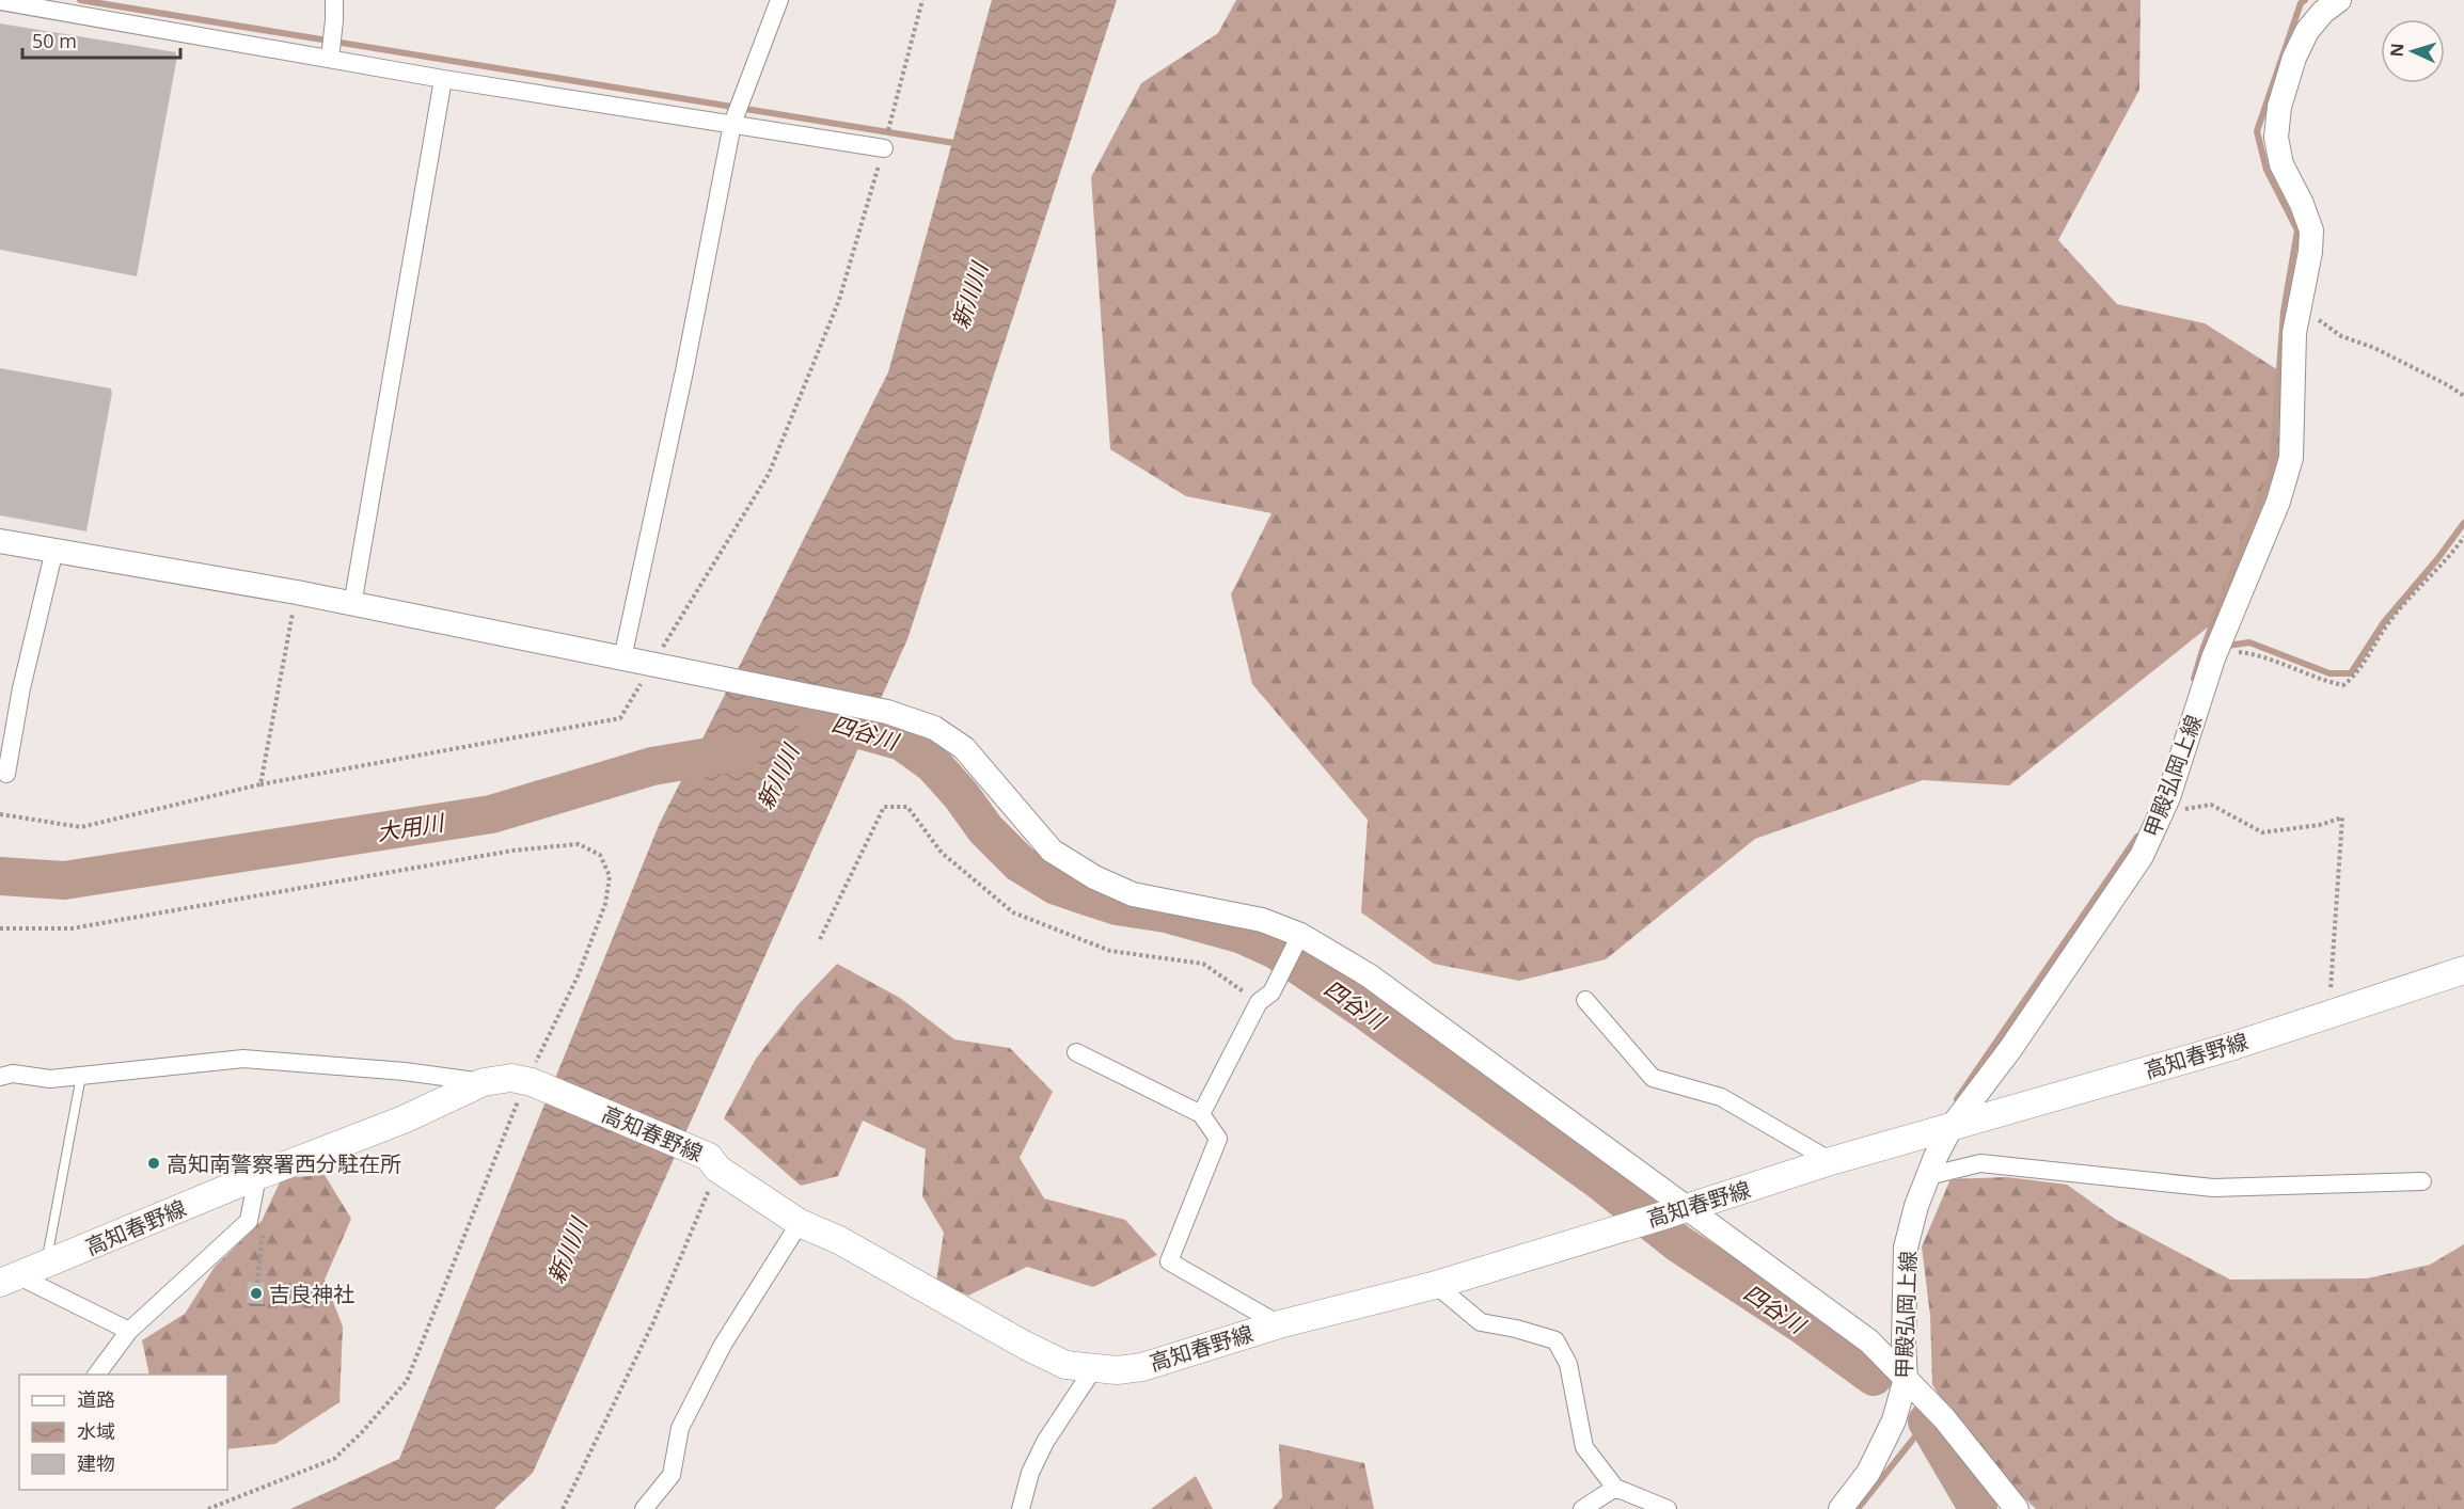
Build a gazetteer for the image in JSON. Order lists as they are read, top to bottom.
{
  "streets": {
    "main road": ["高知春野線"],
    "street": ["甲殿弘岡上線"]
  },
  "crossings": [
    ["甲殿弘岡上線", "高知春野線"]
  ],
  "water": ["新川川", "四谷川", "大用川"],
  "places": ["高知南警察署西分駐在所", "吉良神社"],
  "legend": ["道路", "水域", "建物"],
  "scale_bar": "50 m",
  "north": "left"
}
